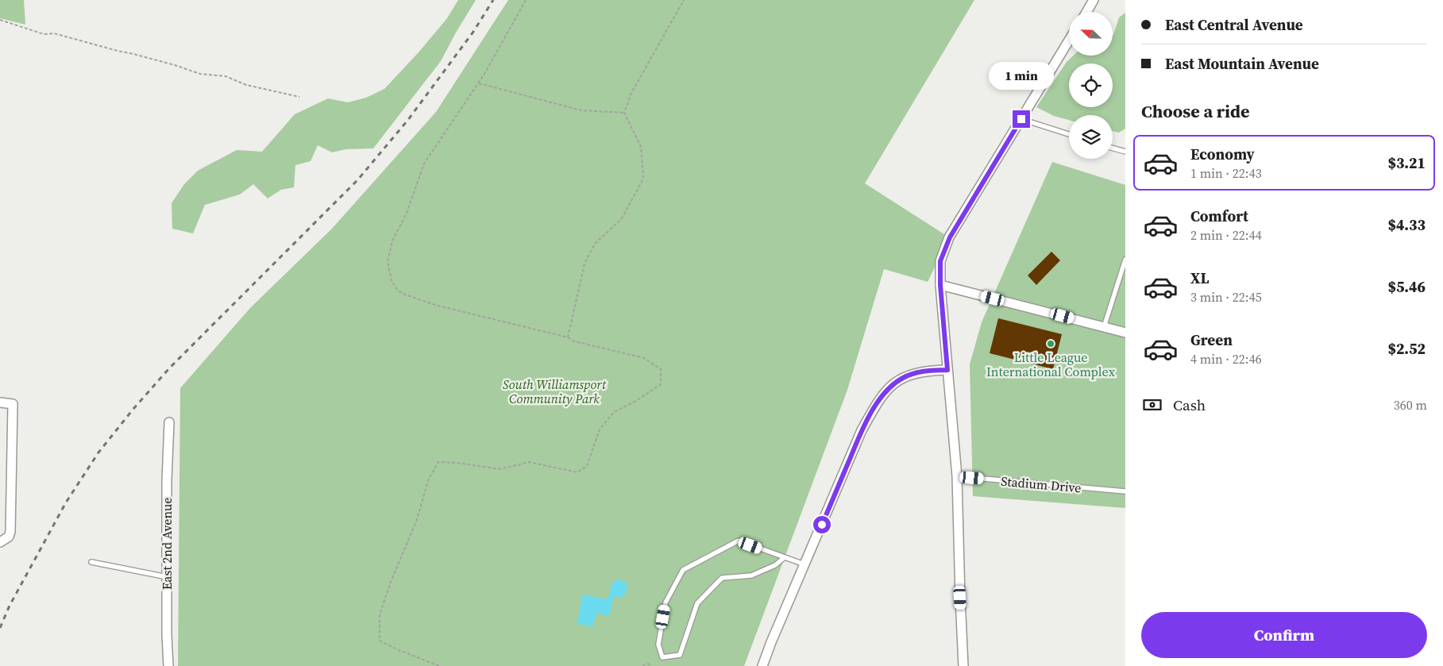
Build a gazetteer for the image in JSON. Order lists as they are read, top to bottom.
{
  "streets": {
    "street": ["East 2nd Avenue"],
    "lane": ["Stadium Drive"]
  },
  "parks": ["South Williamsport Community Park"],
  "places": ["Little League International Complex"],
  "north": "top left",
  "page": {
    "banner": ["East Central Avenue", "East Mountain Avenue"],
    "bubble": "1 min",
    "heading": "Choose a ride",
    "list": [
      {
        "name": "Economy",
        "note": "1 min · 22:43",
        "value": "$3.21"
      },
      {
        "name": "Comfort",
        "note": "2 min · 22:44",
        "value": "$4.33"
      },
      {
        "name": "XL",
        "note": "3 min · 22:45",
        "value": "$5.46"
      },
      {
        "name": "Green",
        "note": "4 min · 22:46",
        "value": "$2.52"
      }
    ],
    "pay": ["Cash", "360 m"],
    "buttons": "Confirm"
  }
}
